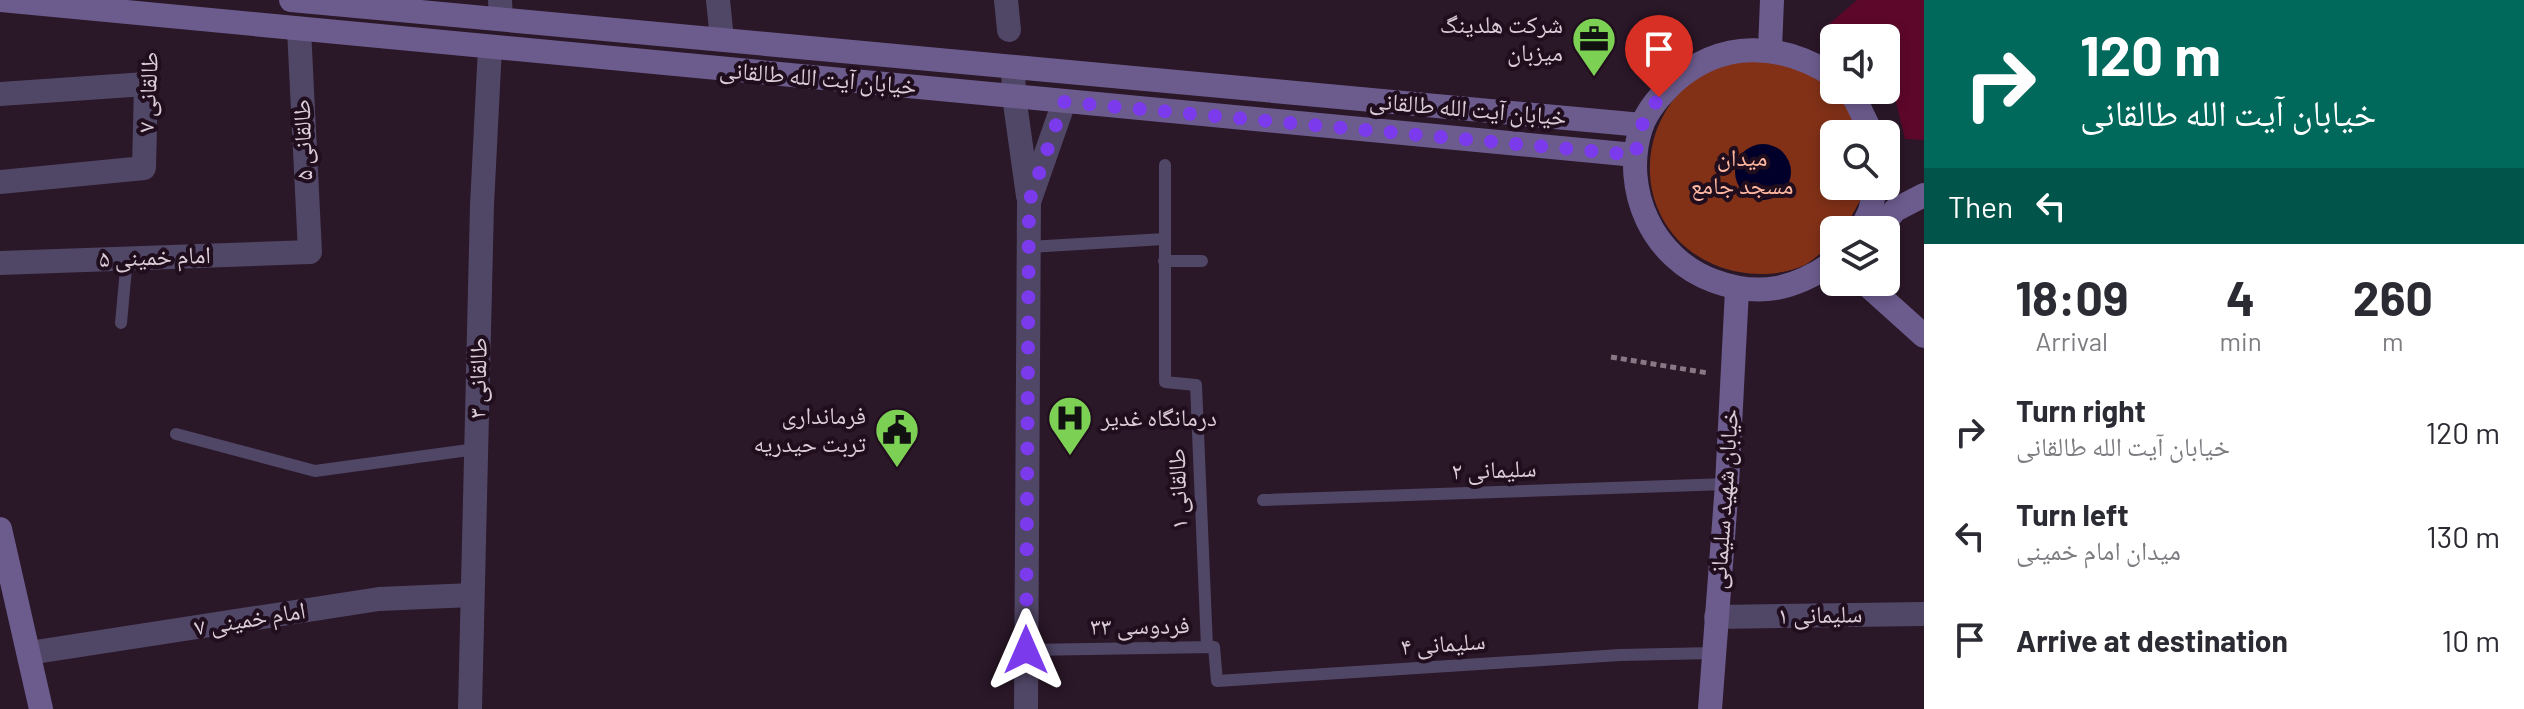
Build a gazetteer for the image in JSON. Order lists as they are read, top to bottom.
{
  "streets": {
    "main road": ["خیابان آیت الله طالقانی", "خیابان شهید سلیمانی"],
    "street": [
      "طالقانی ۷",
      "طالقانی ۵",
      "امام خمینی ۵",
      "طالقانی ۳",
      "سلیمانی ۱",
      "امام خمینی ۷"
    ],
    "lane": [
      "سلیمانی ۲",
      "طالقانی ۱",
      "فردوسی ۳۳",
      "سلیمانی ۴"
    ]
  },
  "crossings": [
    ["خیابان آیت الله طالقانی", "طالقانی ۵"],
    ["خیابان آیت الله طالقانی", "طالقانی ۳"],
    ["طالقانی ۵", "امام خمینی ۵"],
    ["طالقانی ۳", "امام خمینی ۷"],
    ["سلیمانی ۲", "خیابان شهید سلیمانی"],
    ["طالقانی ۱", "فردوسی ۳۳"],
    ["طالقانی ۱", "سلیمانی ۴"],
    ["خیابان شهید سلیمانی", "سلیمانی ۱"],
    ["خیابان شهید سلیمانی", "سلیمانی ۴"],
    ["فردوسی ۳۳", "سلیمانی ۴"]
  ],
  "parks": ["میدان مسجد جامع"],
  "places": {
    "office": ["شرکت هلدینگ میزبان"],
    "hospital": ["درمانگاه غدیر"],
    "public building": ["فرمانداری تربت حیدریه"]
  },
  "page": {
    "turn": ["120 m", "خیابان آیت الله طالقانی"],
    "then": "Then",
    "eta": [
      "18:09",
      "Arrival",
      "4",
      "min",
      "260",
      "m"
    ],
    "list": [
      {
        "name": "Turn right",
        "note": "خیابان آیت الله طالقانی",
        "value": "120 m"
      },
      {
        "name": "Turn left",
        "note": "میدان امام خمینی",
        "value": "130 m"
      },
      {
        "name": "Arrive at destination",
        "value": "10 m"
      }
    ]
  }
}
